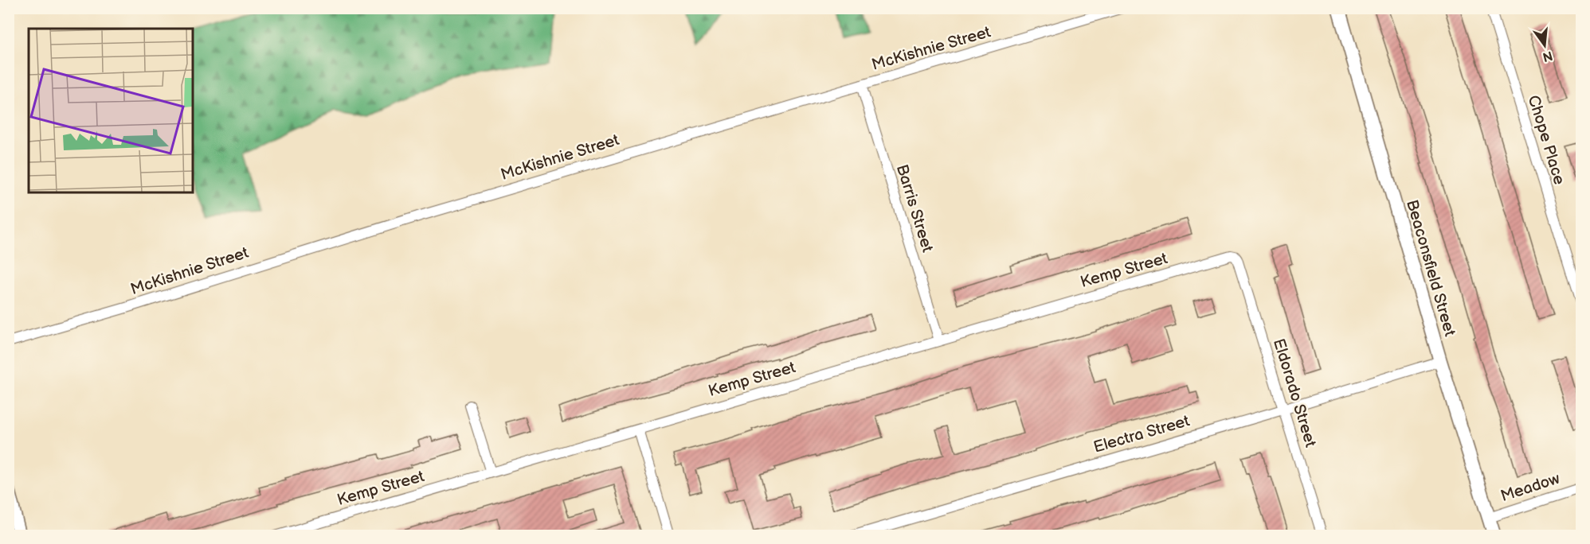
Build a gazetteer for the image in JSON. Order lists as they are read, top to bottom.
{
  "streets": {
    "street": [
      "McKishnie Street",
      "Chope Place",
      "Barris Street",
      "Beaconsfield Street",
      "Kemp Street",
      "Eldorado Street",
      "Electra Street",
      "Meadow"
    ]
  },
  "crossings": [
    ["McKishnie Street", "Barris Street"],
    ["Barris Street", "Kemp Street"],
    ["Beaconsfield Street", "Electra Street"],
    ["Beaconsfield Street", "Meadow"],
    ["Kemp Street", "Eldorado Street"],
    ["Eldorado Street", "Electra Street"]
  ],
  "north": "bottom"
}
